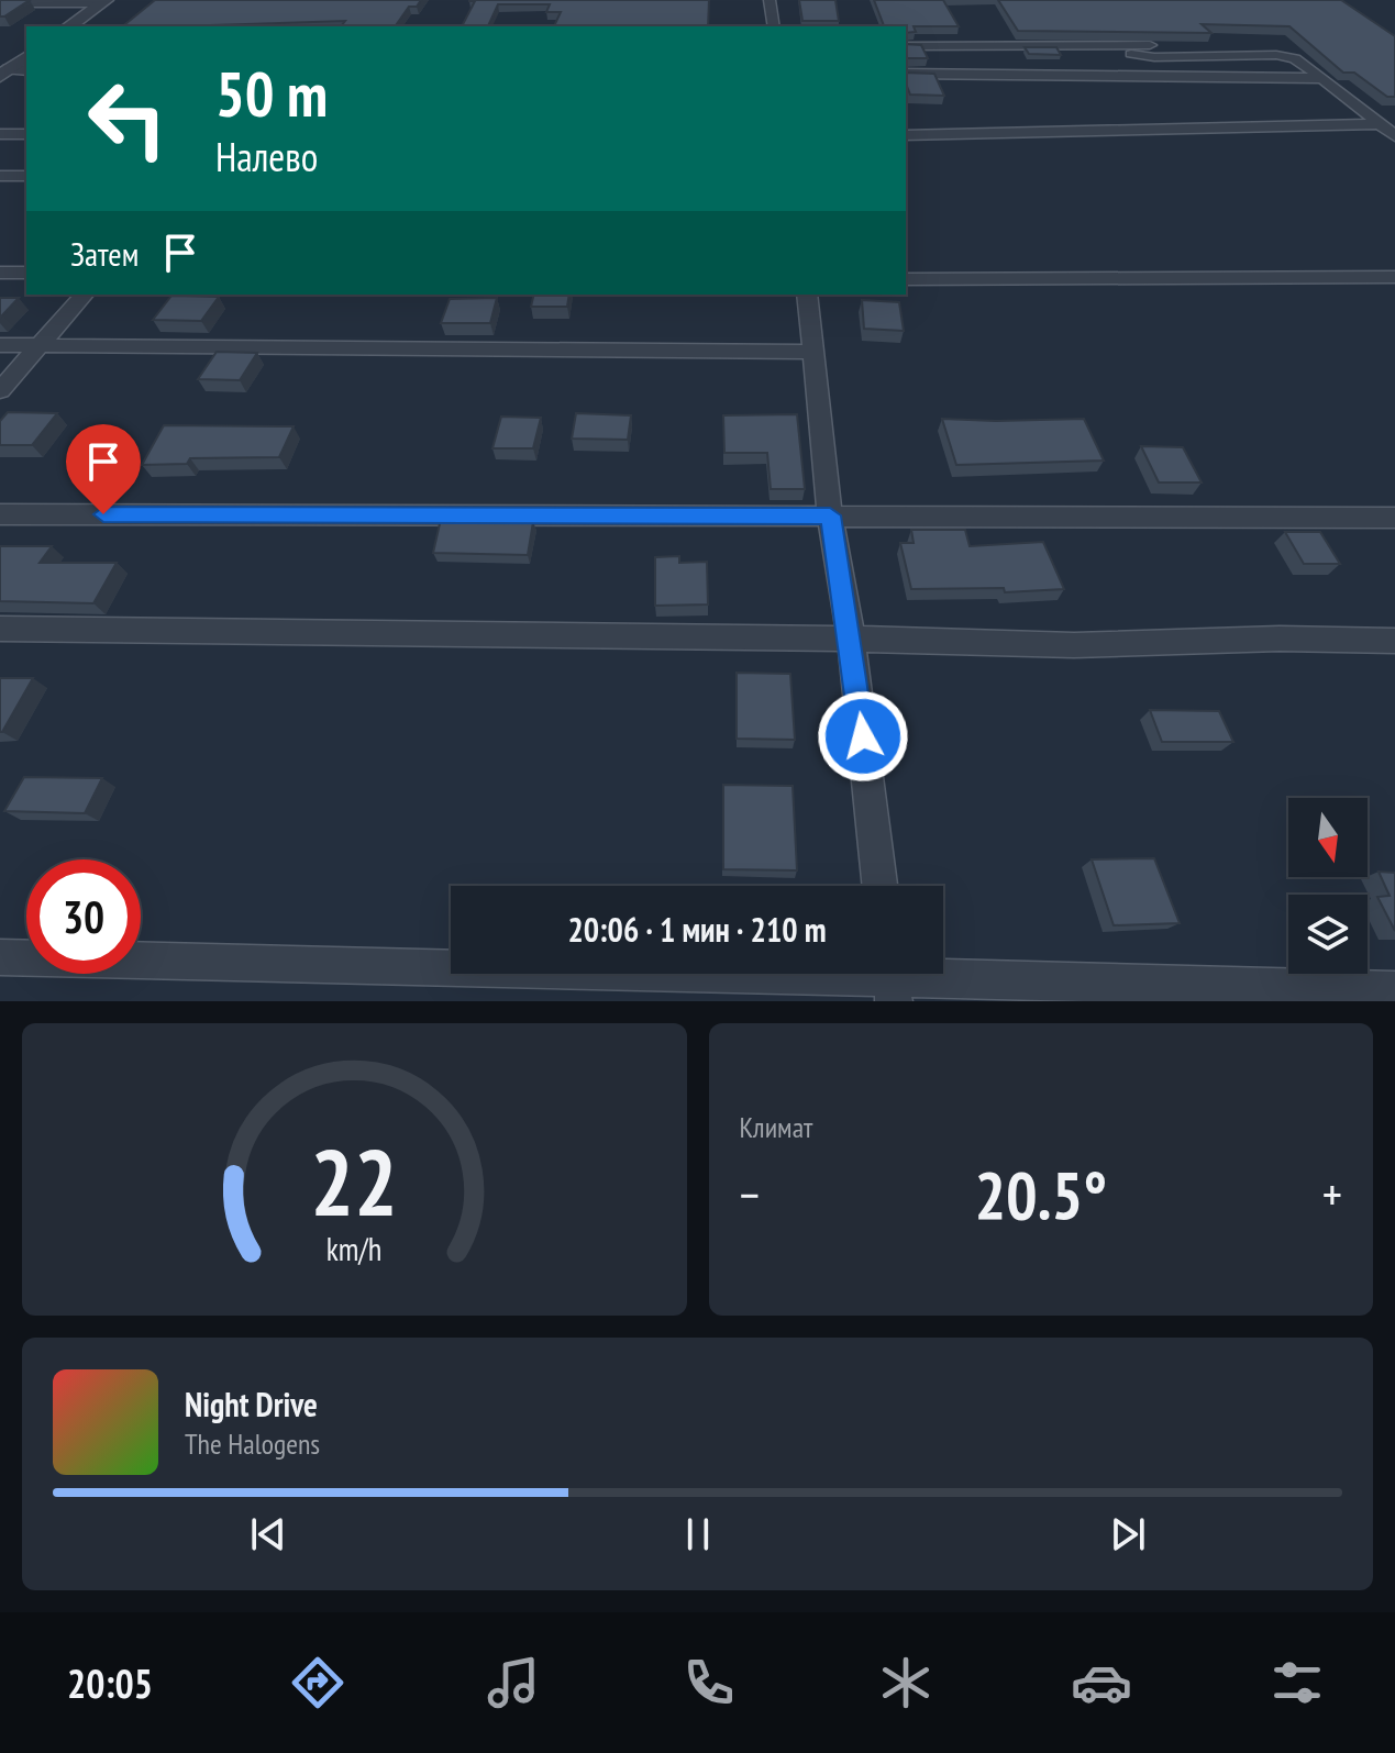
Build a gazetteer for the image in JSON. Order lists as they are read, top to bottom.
{
  "north": "bottom",
  "page": {
    "turn": ["50 m", "Налево"],
    "then": "Затем",
    "limit": "30",
    "trip": "20:06 · 1 мин · 210 m",
    "tile": "Климат",
    "heat": ["−", "20.5°", "+"],
    "song": ["Night Drive", "The Halogens"],
    "tabs": "20:05",
    "gauge": ["22", "km/h"]
  }
}
